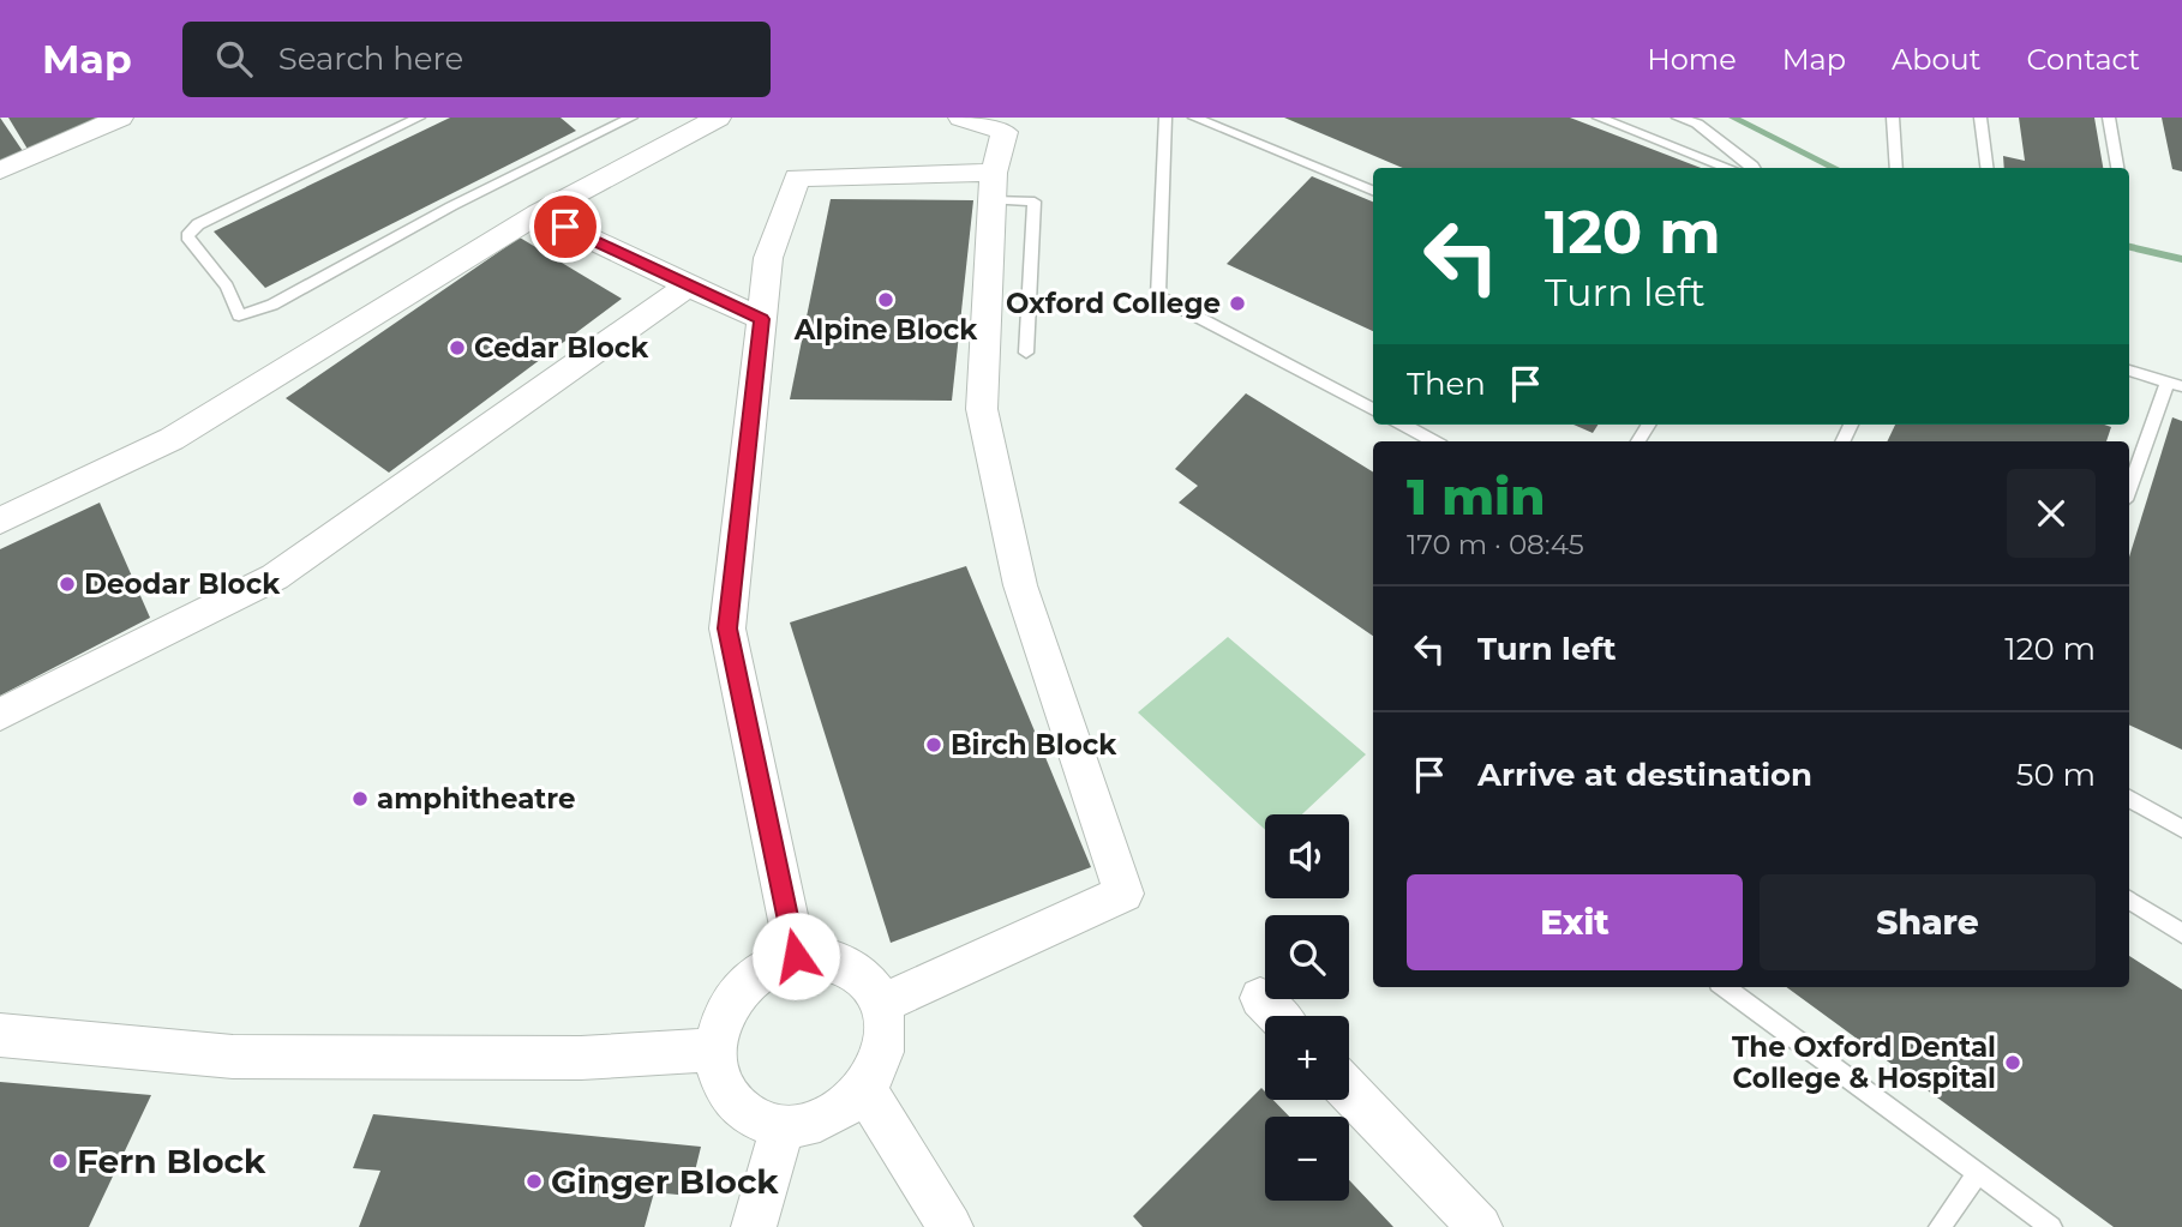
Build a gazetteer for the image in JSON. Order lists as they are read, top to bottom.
{
  "places": [
    "Alpine Block",
    "Oxford College",
    "Cedar Block",
    "Deodar Block",
    "Birch Block",
    "amphitheatre",
    "The Oxford Dental College & Hospital",
    "Fern Block",
    "Ginger Block"
  ],
  "page": {
    "header": "Map",
    "search": "Search here",
    "nav": [
      "Home",
      "Map",
      "About",
      "Contact"
    ],
    "turn": ["120 m", "Turn left"],
    "then": "Then",
    "heading": ["1 min", "170 m · 08:45"],
    "list": [
      {
        "name": "Turn left",
        "value": "120 m"
      },
      {
        "name": "Arrive at destination",
        "value": "50 m"
      }
    ],
    "map_buttons": ["+", "−"],
    "buttons": ["Exit", "Share"]
  }
}
